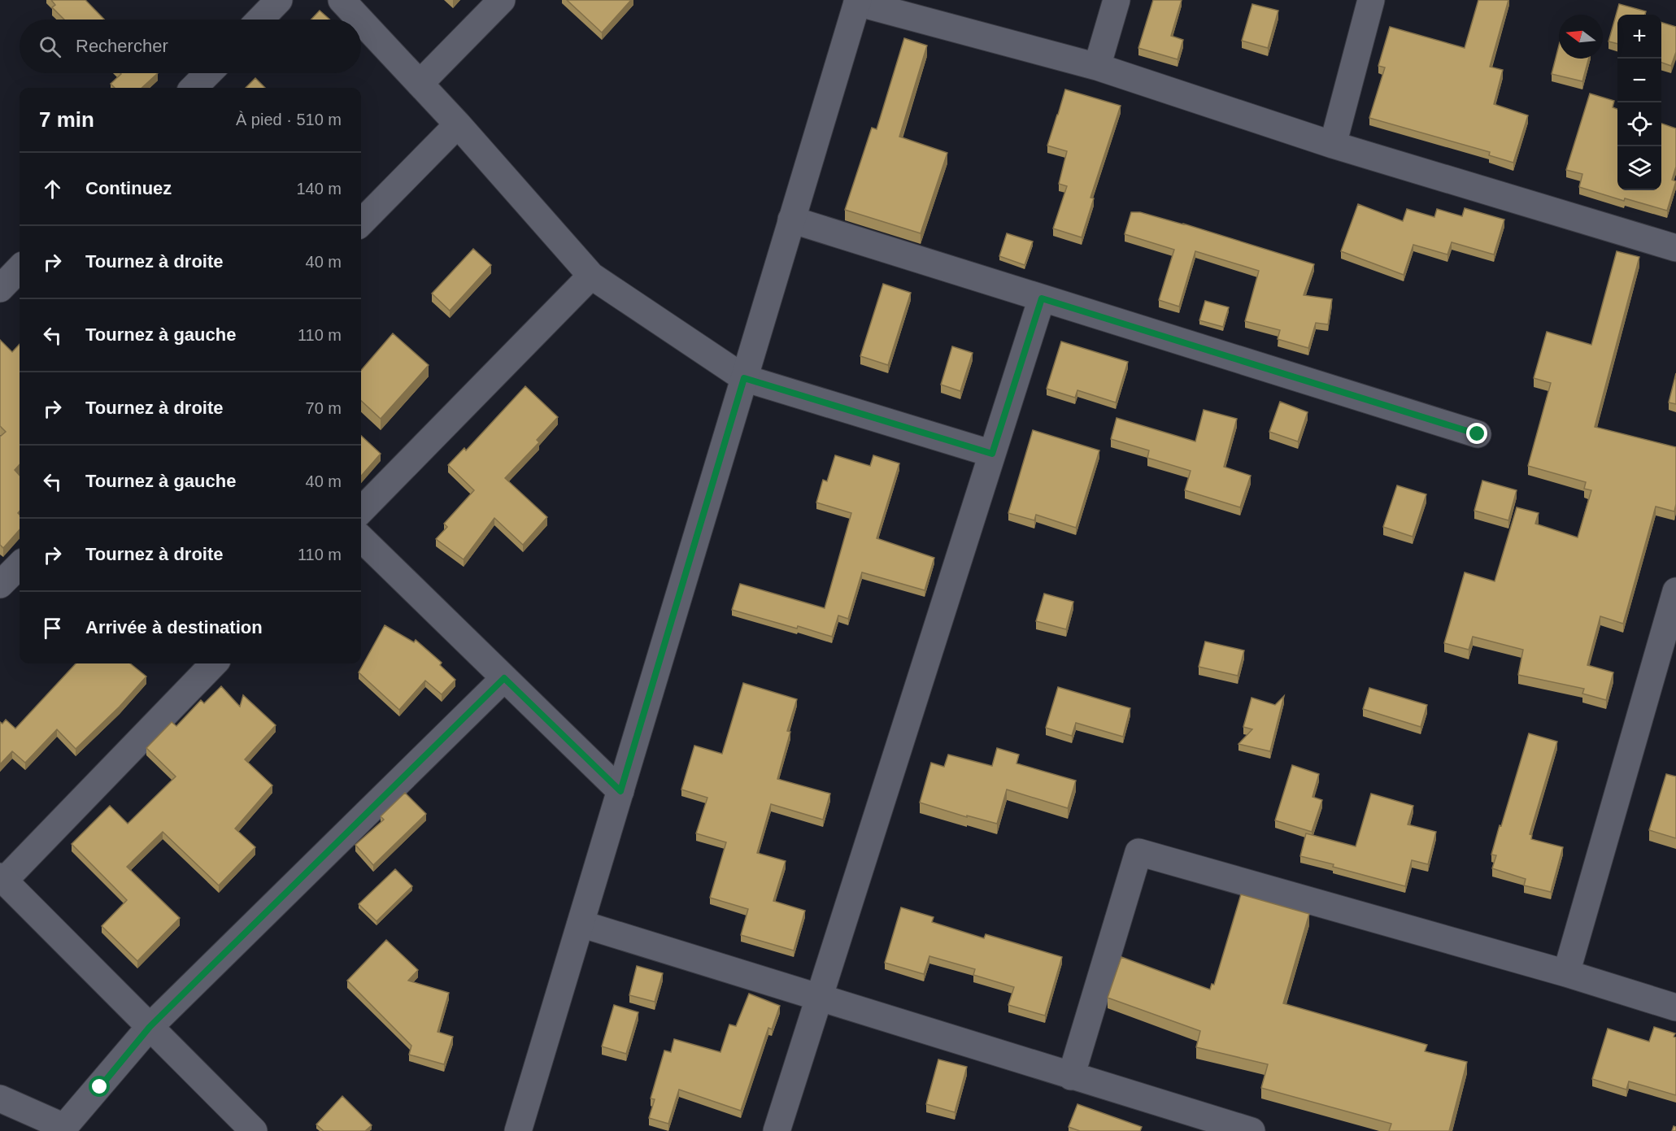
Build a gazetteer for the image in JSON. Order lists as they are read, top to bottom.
{
  "north": "left",
  "page": {
    "map_buttons": ["+", "−"],
    "search": "Rechercher",
    "heading": ["7 min", "À pied · 510 m"],
    "list": [
      ["Continuez", "140 m"],
      ["Tournez à droite", "40 m"],
      ["Tournez à gauche", "110 m"],
      ["Tournez à droite", "70 m"],
      ["Tournez à gauche", "40 m"],
      ["Tournez à droite", "110 m"],
      "Arrivée à destination"
    ]
  }
}
